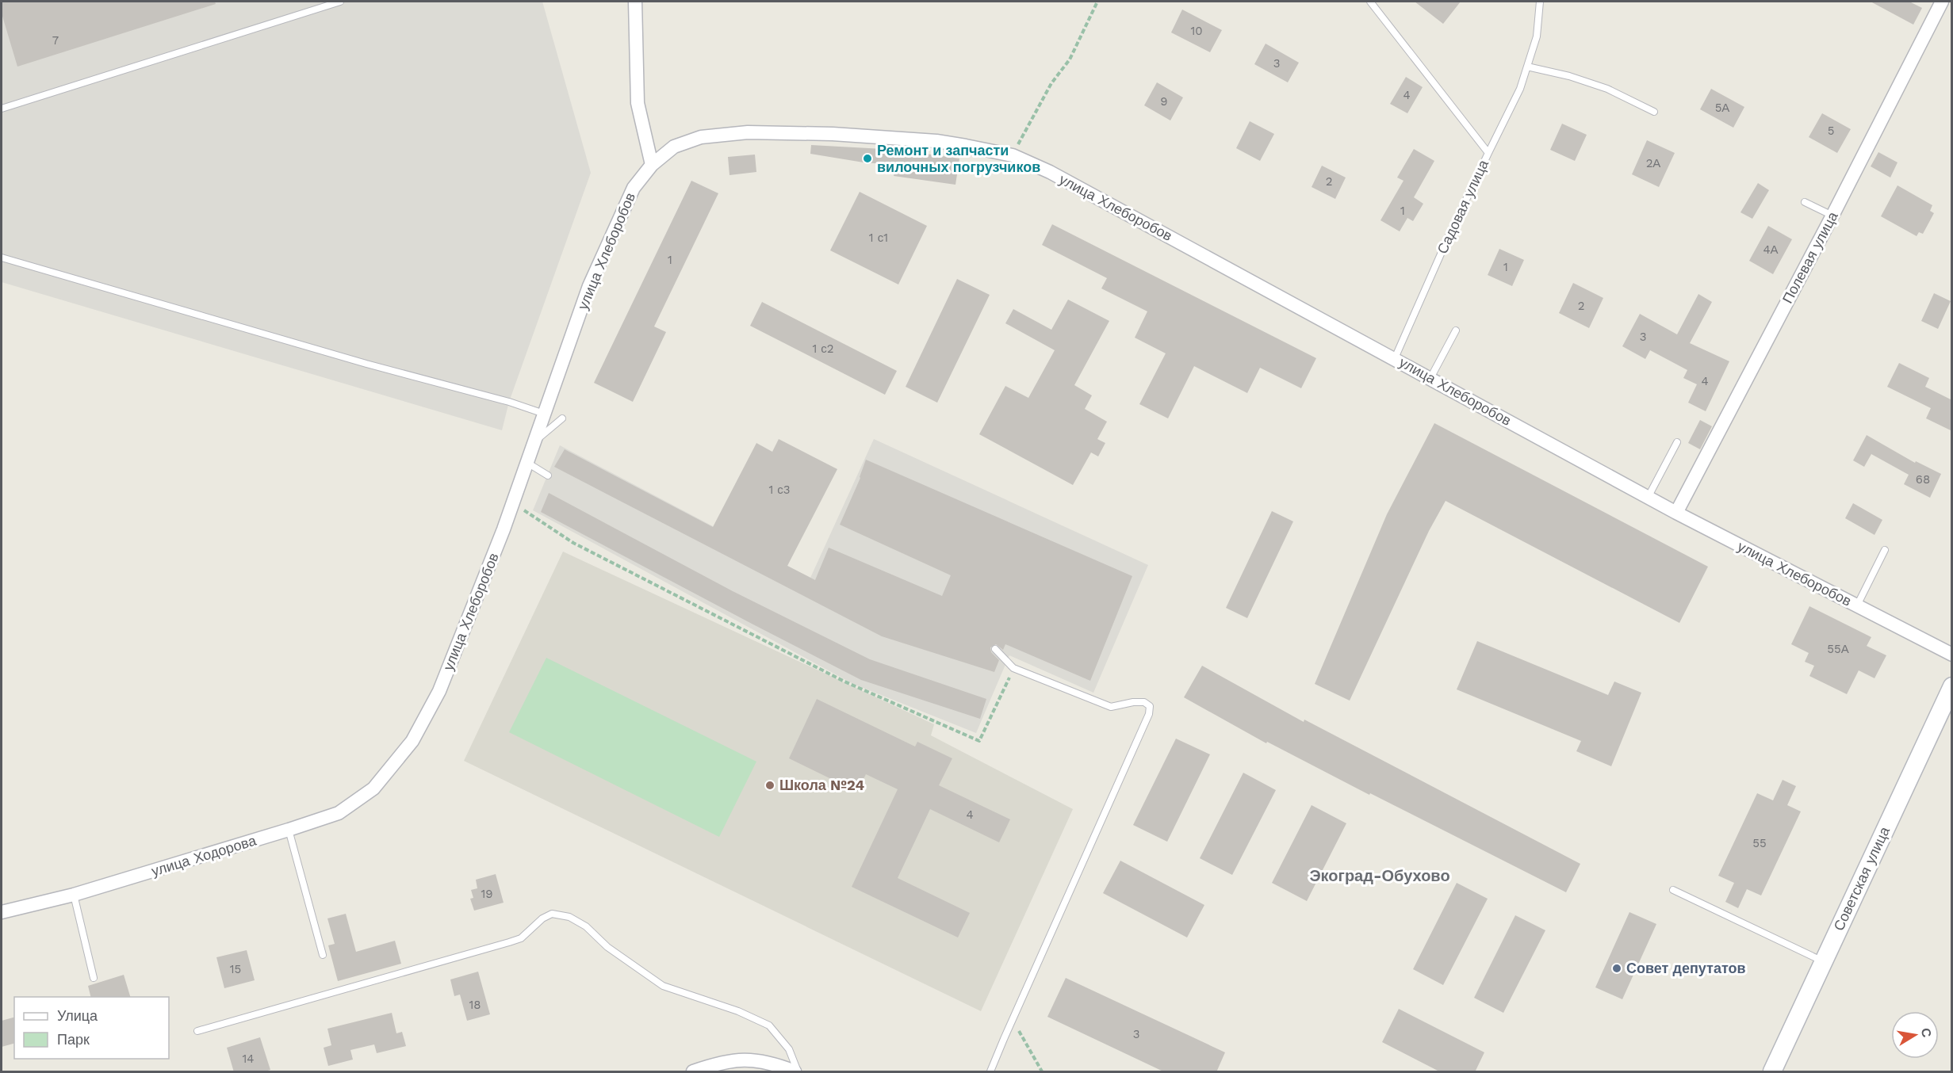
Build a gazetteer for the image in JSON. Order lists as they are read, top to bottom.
{
  "streets": {
    "main road": ["Советская улица"],
    "street": ["улица Хлеборобов", "Полевая улица", "улица Ходорова"],
    "lane": ["Садовая улица"]
  },
  "crossings": [
    ["Садовая улица", "улица Хлеборобов"],
    ["улица Хлеборобов", "Полевая улица"],
    ["улица Хлеборобов", "улица Ходорова"]
  ],
  "districts": ["Экоград-Обухово"],
  "places": ["Ремонт и запчасти вилочных погрузчиков", "Школа №24", "Совет депутатов"],
  "house_numbers": [
    "10",
    "7",
    "3",
    "4",
    "9",
    "5А",
    "5",
    "2А",
    "2",
    "1",
    "1 с1",
    "4А",
    "1",
    "1",
    "2",
    "3",
    "1 с2",
    "4",
    "68",
    "1 с3",
    "55А",
    "4",
    "55",
    "19",
    "15",
    "18",
    "3",
    "14"
  ],
  "legend": ["Улица", "Парк"],
  "north": "right"
}
